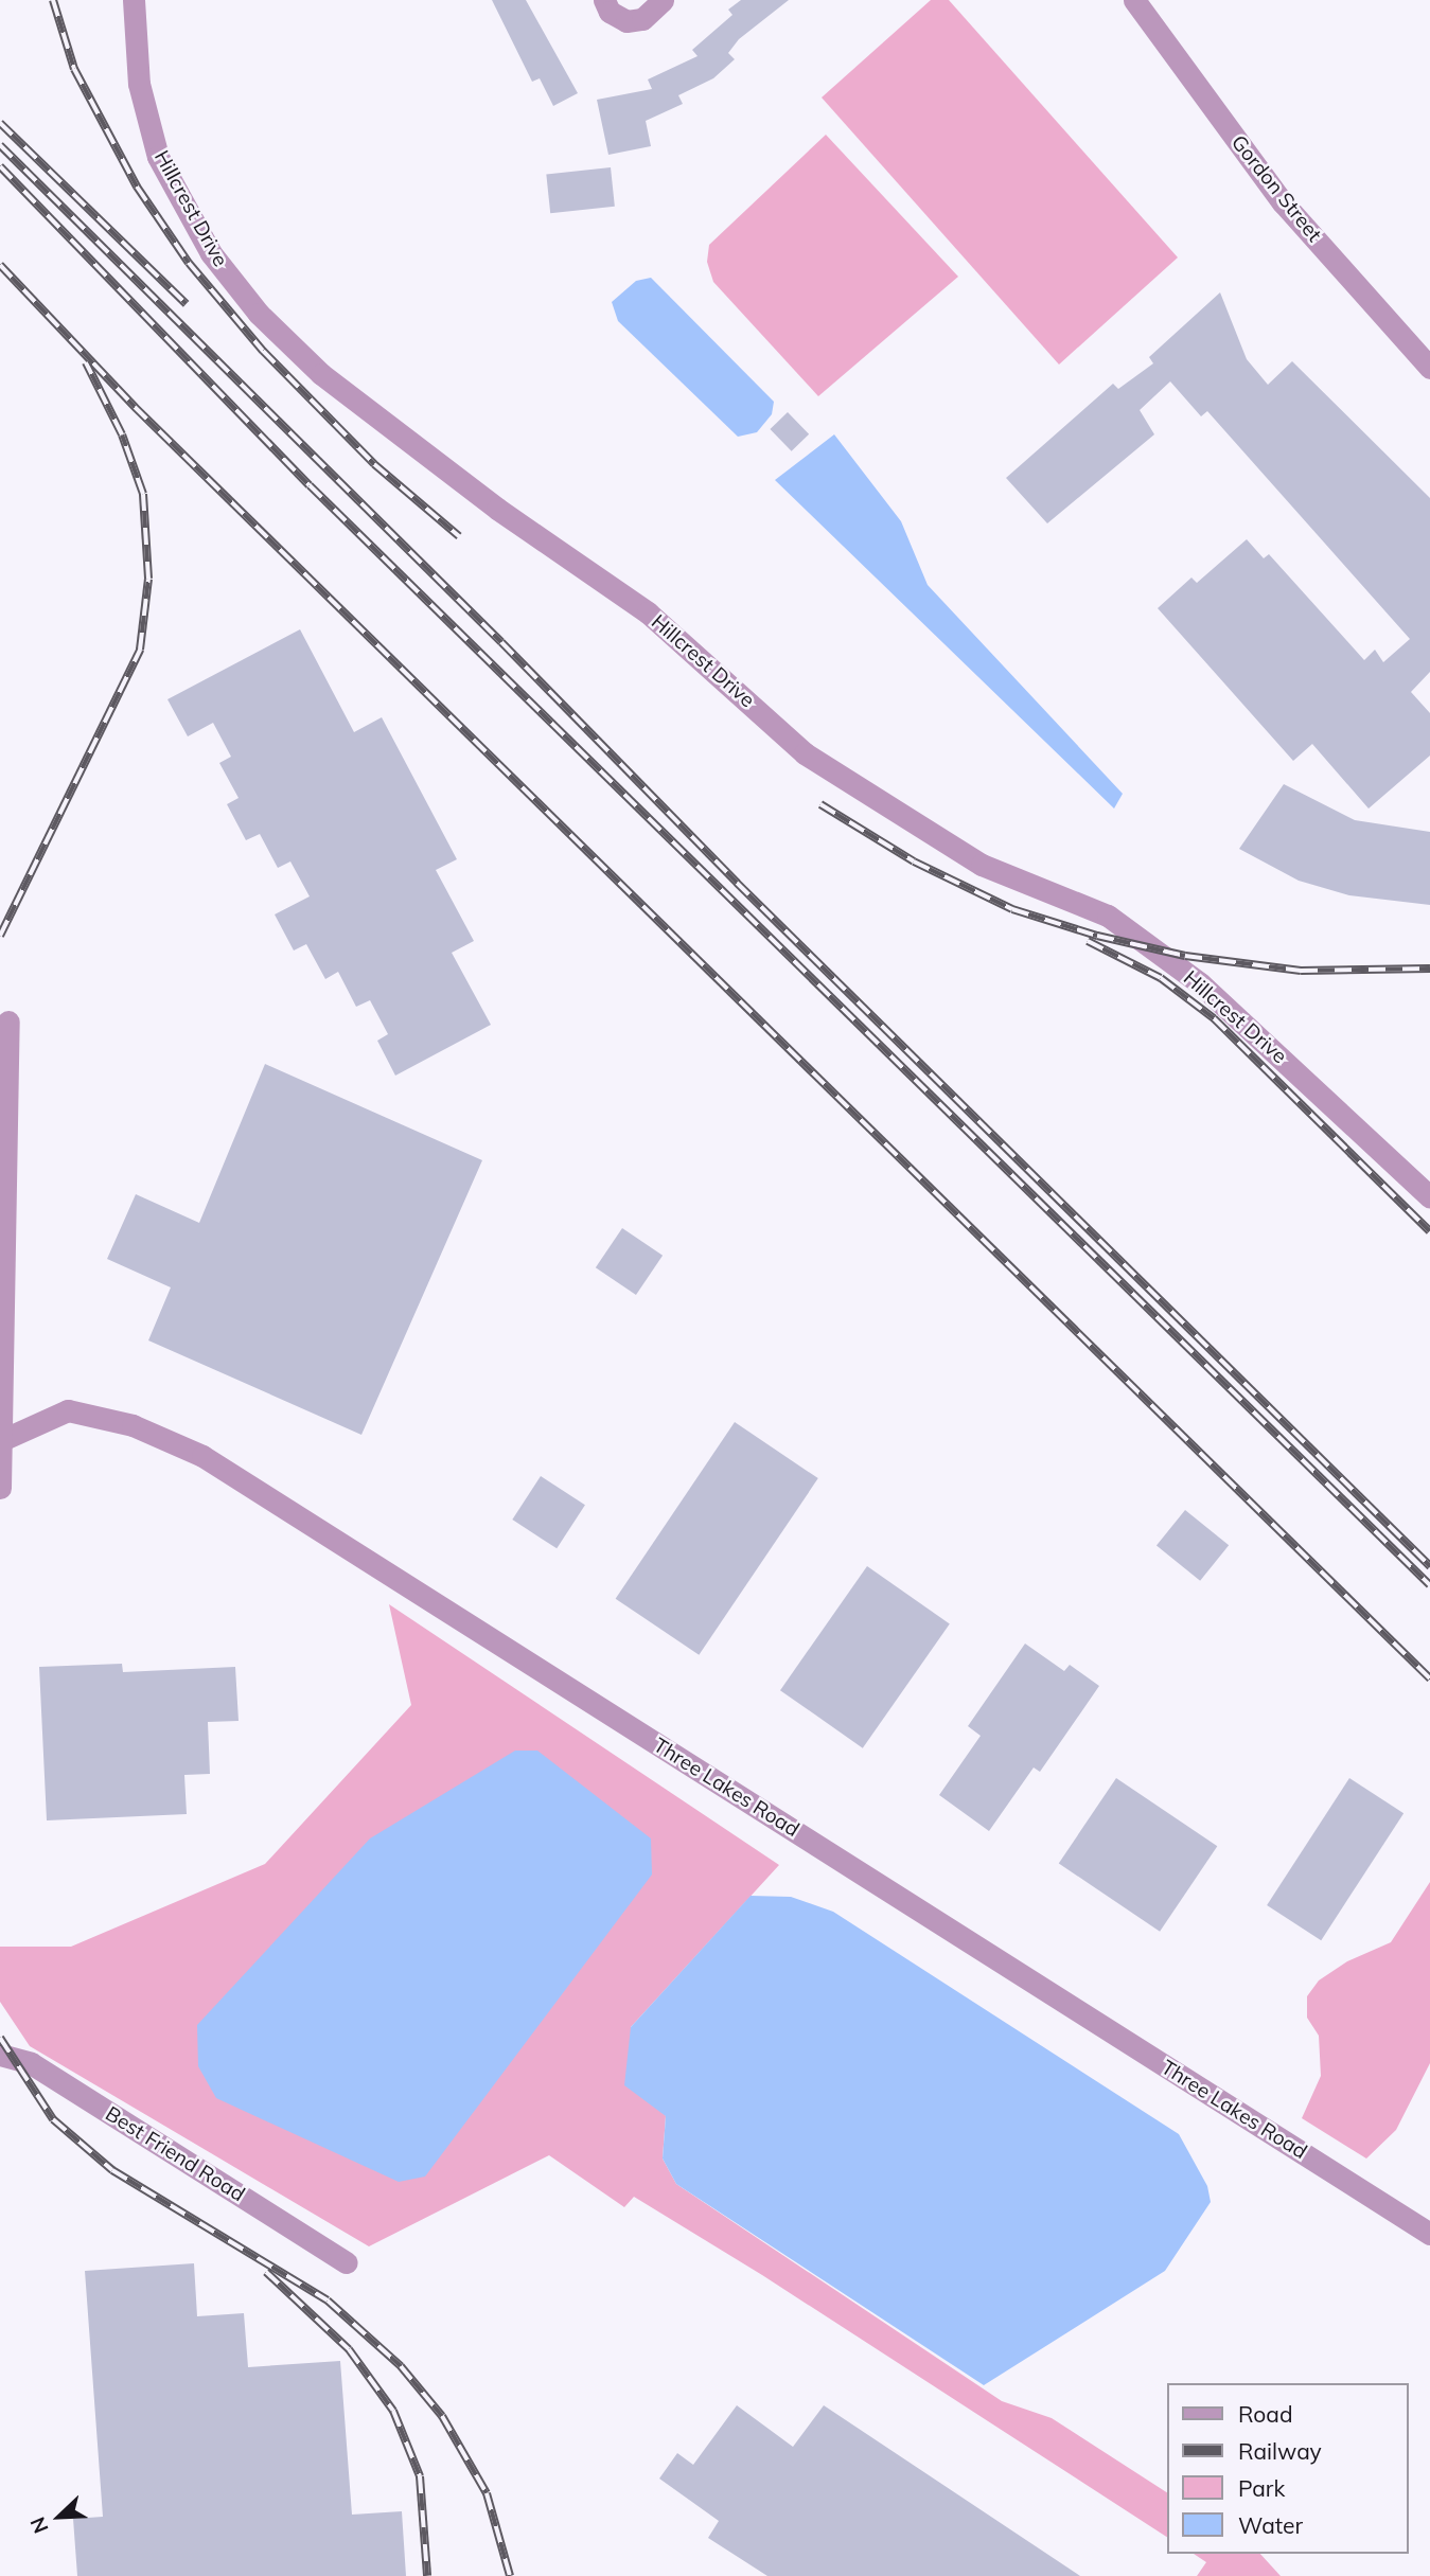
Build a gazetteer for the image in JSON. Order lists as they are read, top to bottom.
{
  "streets": {
    "street": [
      "Gordon Street",
      "Hillcrest Drive",
      "Three Lakes Road",
      "Best Friend Road"
    ]
  },
  "legend": [
    "Road",
    "Railway",
    "Park",
    "Water"
  ],
  "north": "bottom left"
}
